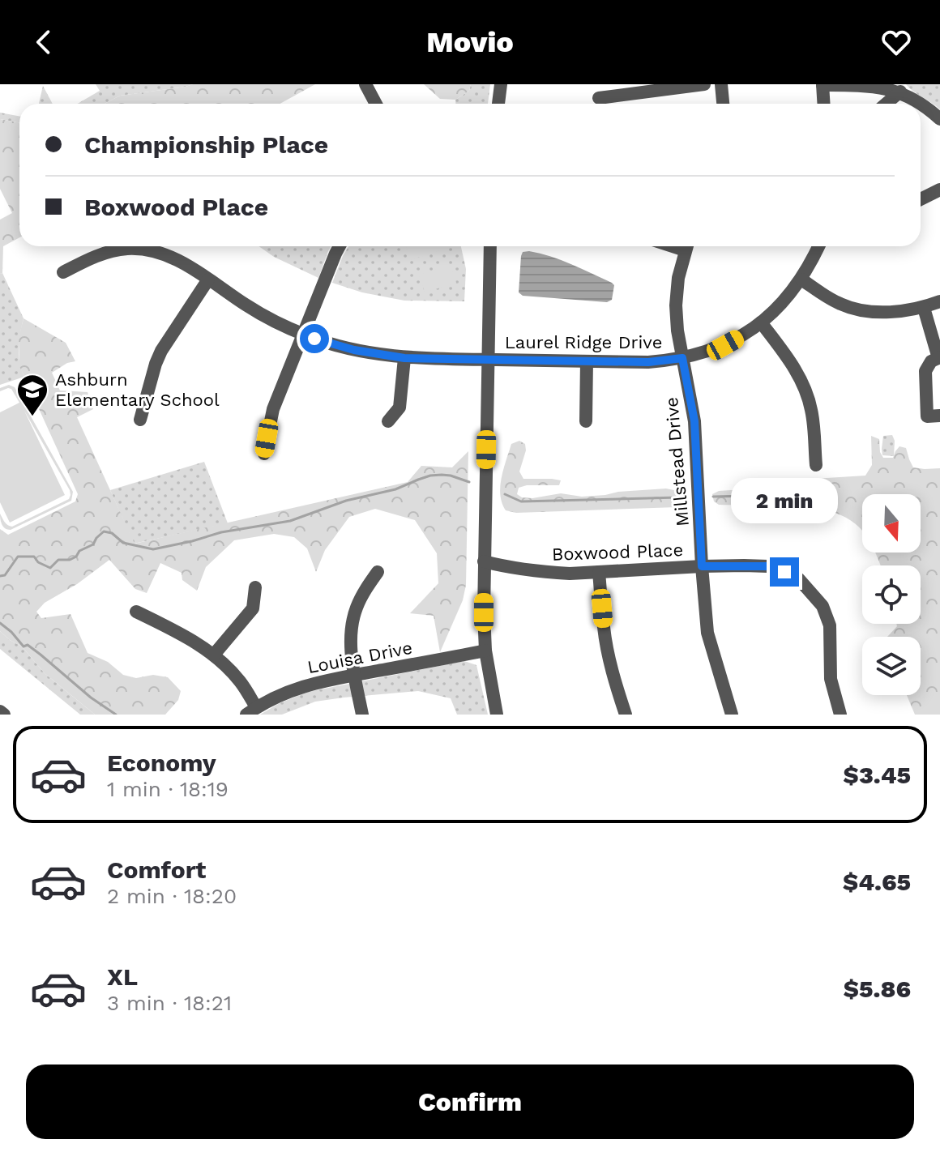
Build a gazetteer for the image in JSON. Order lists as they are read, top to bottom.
{
  "streets": {
    "street": [
      "Laurel Ridge Drive",
      "Millstead Drive",
      "Boxwood Place",
      "Louisa Drive"
    ]
  },
  "crossings": [
    ["Laurel Ridge Drive", "Millstead Drive"],
    ["Millstead Drive", "Boxwood Place"]
  ],
  "places": {
    "school or university": ["Ashburn Elementary School"]
  },
  "north": "bottom",
  "page": {
    "header": "Movio",
    "banner": ["Championship Place", "Boxwood Place"],
    "bubble": "2 min",
    "list": [
      {
        "name": "Economy",
        "note": "1 min · 18:19",
        "value": "$3.45"
      },
      {
        "name": "Comfort",
        "note": "2 min · 18:20",
        "value": "$4.65"
      },
      {
        "name": "XL",
        "note": "3 min · 18:21",
        "value": "$5.86"
      }
    ],
    "buttons": "Confirm"
  }
}
